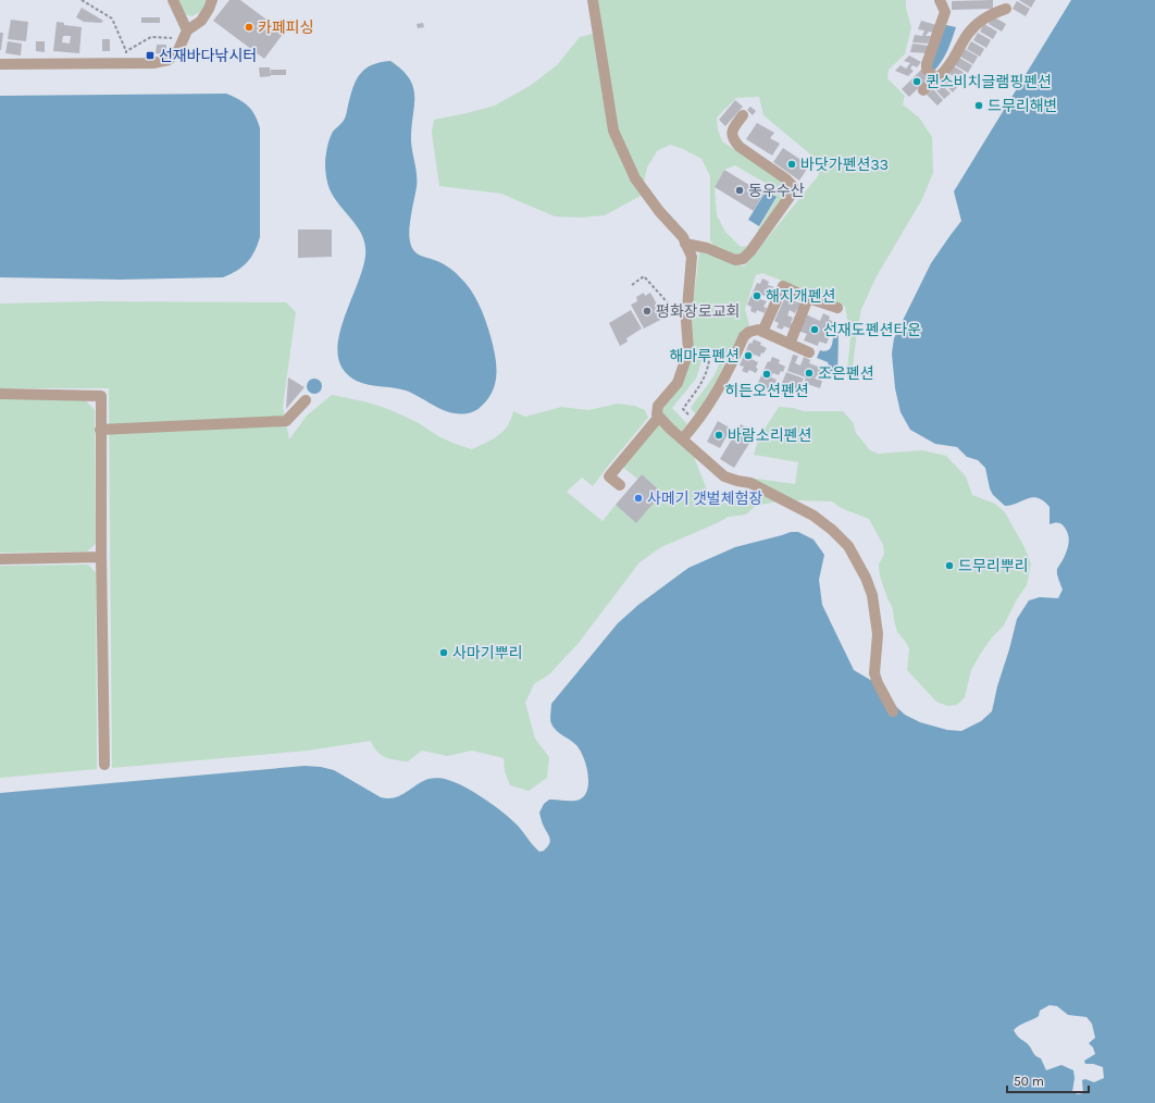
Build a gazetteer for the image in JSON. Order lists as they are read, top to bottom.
{
  "places": {
    "other": [
      "카페피싱",
      "퀸스비치글램핑펜션",
      "드무리해변",
      "바닷가펜션33",
      "동우수산",
      "해지개펜션",
      "평화장로교회",
      "선재도펜션타운",
      "해마루펜션",
      "조은펜션",
      "히든오션펜션",
      "바람소리펜션",
      "사메기 갯벌체험장",
      "드무리뿌리",
      "사마기뿌리"
    ],
    "transit": ["선재바다낚시터"]
  },
  "scale_bar": "50 m"
}
